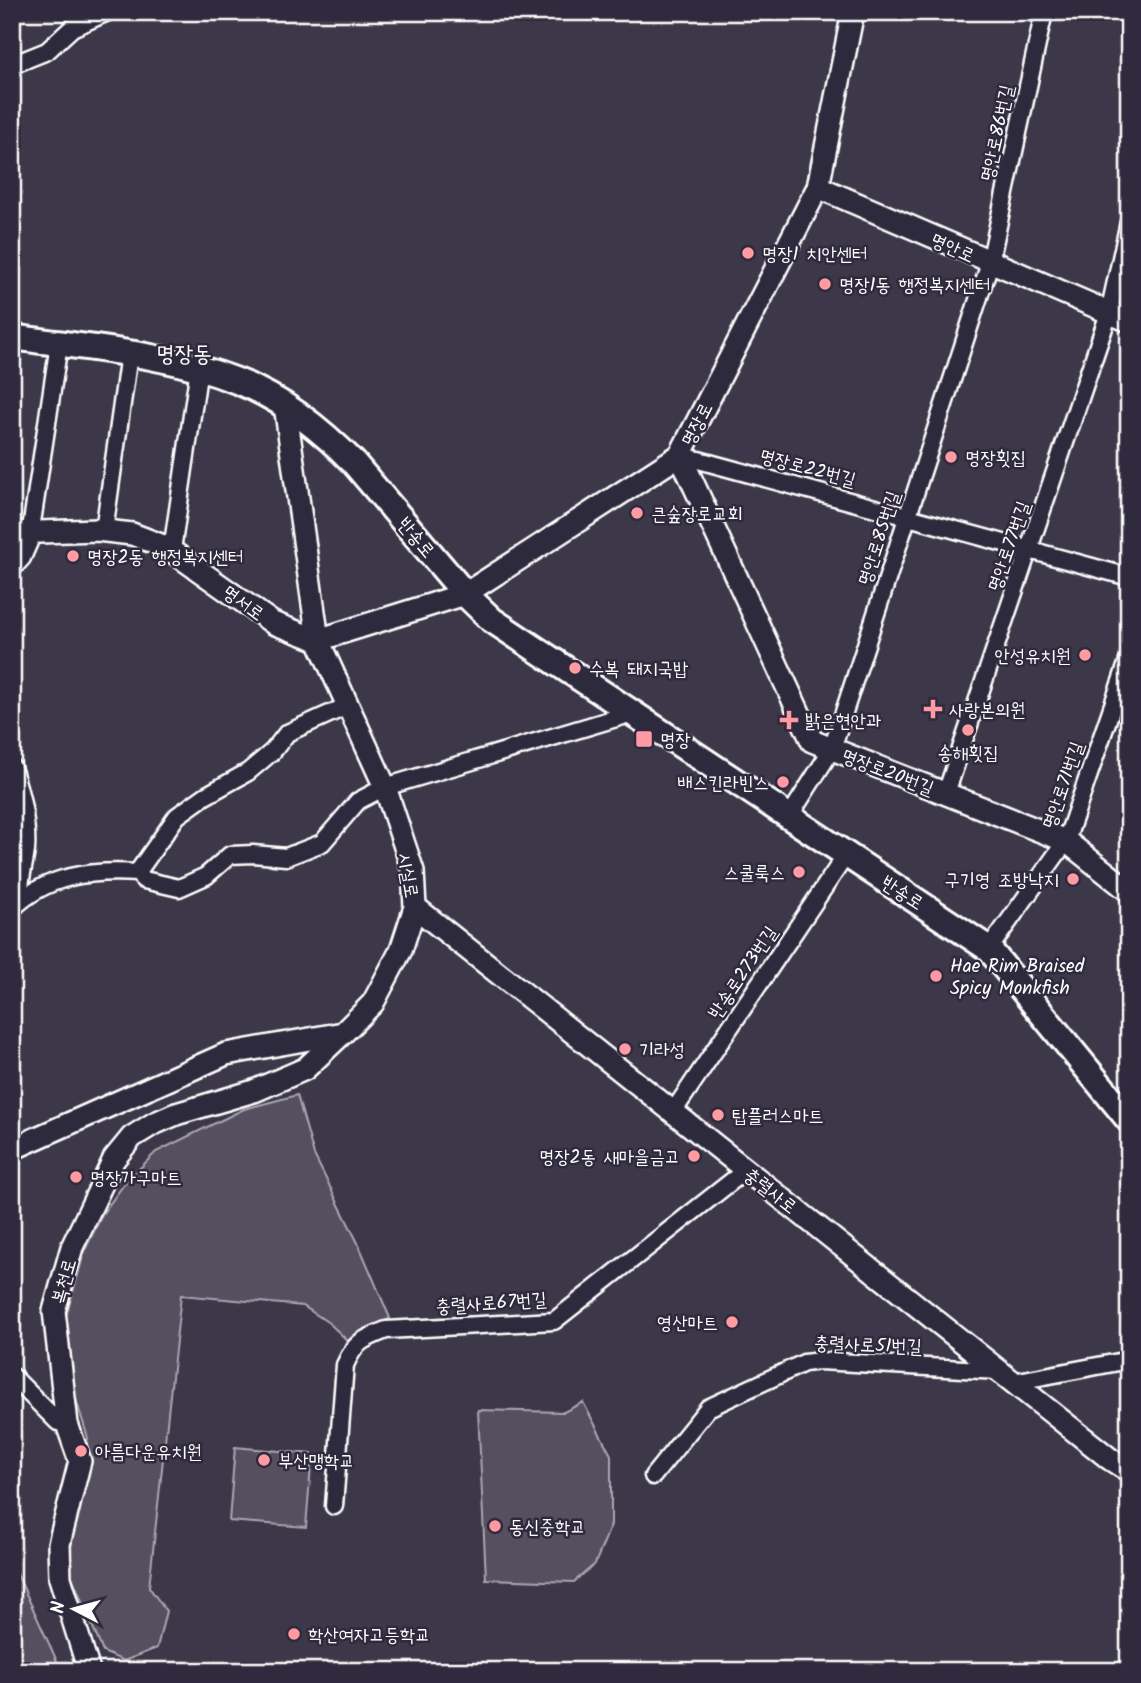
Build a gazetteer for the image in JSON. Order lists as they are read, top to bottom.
{
  "streets": {
    "main road": ["반송로"],
    "street": [
      "명안로86번길",
      "명안로",
      "명장로",
      "명장로22번길",
      "명안로85번길",
      "명안로77번길",
      "명서로",
      "명장로20번길",
      "명안로71번길",
      "시실로",
      "반송로273번길",
      "충렬사로",
      "복천로",
      "충렬사로67번길",
      "충렬사로51번길"
    ]
  },
  "crossings": [
    ["명안로86번길", "명안로"],
    ["명안로86번길", "명안로85번길"],
    ["명안로", "명장로"],
    ["명안로", "명안로85번길"],
    ["명안로", "명안로77번길"],
    ["명장로", "명장로22번길"],
    ["명장로", "반송로"],
    ["명장로", "명서로"],
    ["명장로", "명장로20번길"],
    ["명장로", "시실로"],
    ["명장로22번길", "명안로85번길"],
    ["명장로22번길", "명안로77번길"],
    ["명장로22번길", "명장로20번길"],
    ["반송로", "명안로85번길"],
    ["반송로", "명안로71번길"],
    ["반송로", "시실로"],
    ["반송로", "반송로273번길"],
    ["명안로85번길", "명장로20번길"],
    ["명안로77번길", "명장로20번길"],
    ["명서로", "시실로"],
    ["명장로20번길", "명안로71번길"],
    ["시실로", "충렬사로"],
    ["시실로", "복천로"],
    ["반송로273번길", "충렬사로"],
    ["충렬사로", "충렬사로67번길"],
    ["충렬사로", "충렬사로51번길"]
  ],
  "districts": ["명장동"],
  "places": {
    "other": [
      "명장1 치안센터",
      "명장1동 행정복지센터",
      "명장횟집",
      "큰숲장로교회",
      "명장2동 행정복지센터",
      "안성유치원",
      "수복 돼지국밥",
      "송해횟집",
      "배스킨라빈스",
      "스쿨룩스",
      "구기영 조방낙지",
      "Hae Rim Braised Spicy Monkfish",
      "기라성",
      "탑플러스마트",
      "명장2동 새마을금고",
      "명장가구마트",
      "영산마트",
      "아름다운유치원",
      "부산맹학교",
      "동신중학교",
      "학산여자고등학교"
    ],
    "health": ["사랑본의원", "밝은현안과"],
    "transit": ["명장"]
  },
  "north": "left"
}
